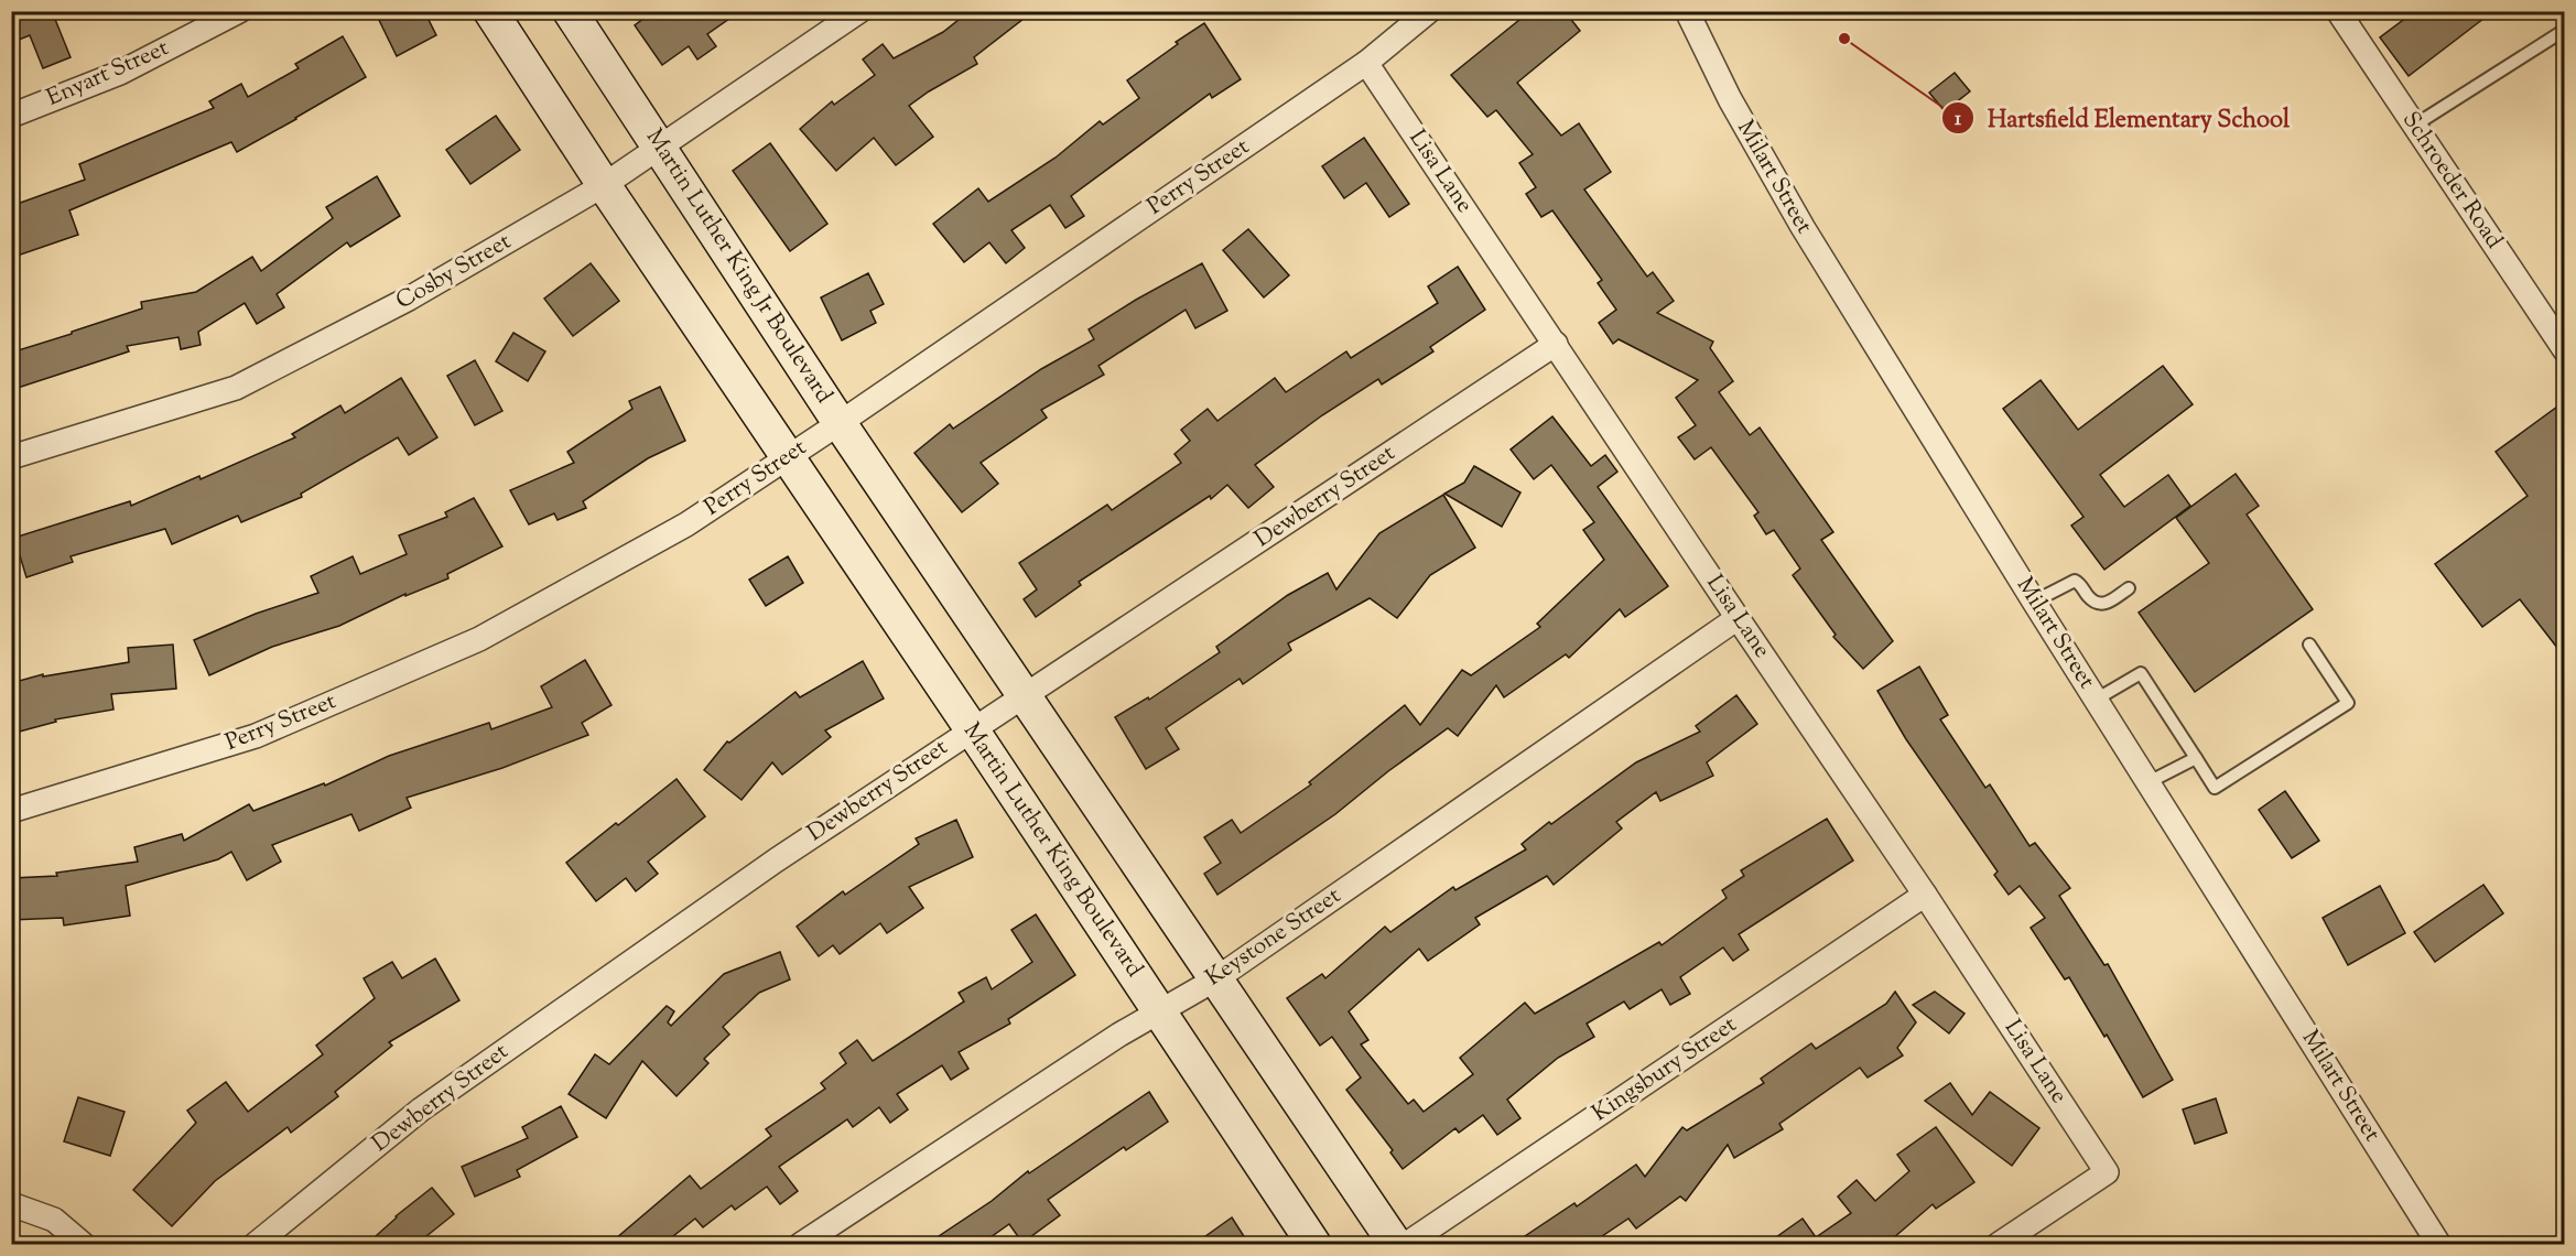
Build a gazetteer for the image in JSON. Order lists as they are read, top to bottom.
{
  "streets": {
    "main road": ["Martin Luther King Jr Boulevard", "Martin Luther King Boulevard"],
    "street": [
      "Enyart Street",
      "Lisa Lane",
      "Perry Street",
      "Milart Street",
      "Schroeder Road",
      "Cosby Street",
      "Dewberry Street",
      "Keystone Street",
      "Kingsbury Street"
    ]
  },
  "crossings": [
    ["Lisa Lane", "Perry Street"],
    ["Lisa Lane", "Dewberry Street"],
    ["Lisa Lane", "Keystone Street"],
    ["Lisa Lane", "Kingsbury Street"],
    ["Perry Street", "Martin Luther King Jr Boulevard"],
    ["Perry Street", "Martin Luther King Boulevard"],
    ["Martin Luther King Jr Boulevard", "Cosby Street"],
    ["Martin Luther King Jr Boulevard", "Dewberry Street"],
    ["Dewberry Street", "Martin Luther King Boulevard"],
    ["Martin Luther King Boulevard", "Keystone Street"]
  ],
  "places": ["Hartsfield Elementary School"]
}
